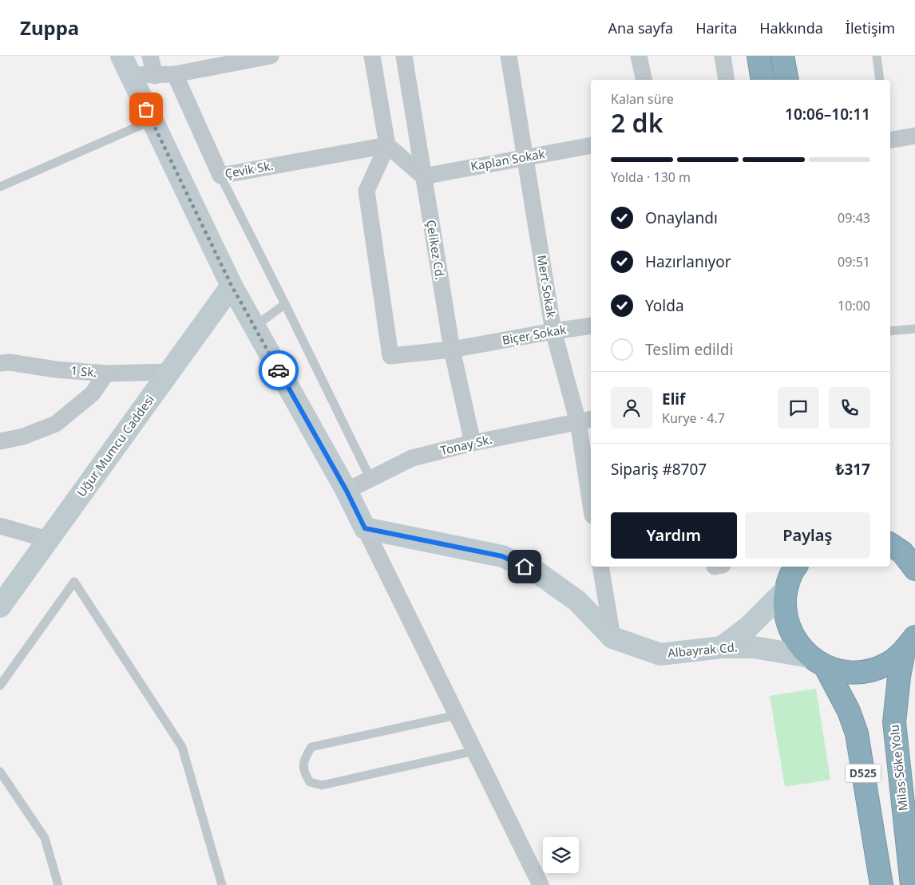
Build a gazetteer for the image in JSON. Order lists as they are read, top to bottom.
{
  "streets": {
    "highway": ["Milas Söke Yolu", "D525"],
    "street": [
      "Kaplan Sokak",
      "Çevik Sk.",
      "Çelikez Cd.",
      "Mert Sokak",
      "Biçer Sokak",
      "1 Sk.",
      "Tonay Sk.",
      "Uğur Mumcu Caddesi",
      "Albayrak Cd."
    ]
  },
  "crossings": [
    ["Kaplan Sokak", "Çelikez Cd."],
    ["Kaplan Sokak", "Mert Sokak"],
    ["Çevik Sk.", "Biçer Sokak"],
    ["Çelikez Cd.", "Biçer Sokak"],
    ["Çelikez Cd.", "Tonay Sk."],
    ["Mert Sokak", "Biçer Sokak"],
    ["Mert Sokak", "Tonay Sk."],
    ["1 Sk.", "Uğur Mumcu Caddesi"],
    ["Albayrak Cd.", "D525"]
  ],
  "page": {
    "header": "Zuppa",
    "nav": [
      "Ana sayfa",
      "Harita",
      "Hakkında",
      "İletişim"
    ],
    "heading": ["2 dk", "Kalan süre", "10:06–10:11"],
    "panel": [
      "Elif",
      "Kurye · 4.7",
      "Sipariş #8707",
      "₺317"
    ],
    "bar": "Yolda · 130 m",
    "list": [
      ["Onaylandı", "09:43"],
      ["Hazırlanıyor", "09:51"],
      ["Yolda", "10:00"],
      "Teslim edildi"
    ],
    "buttons": ["Yardım", "Paylaş"]
  }
}
